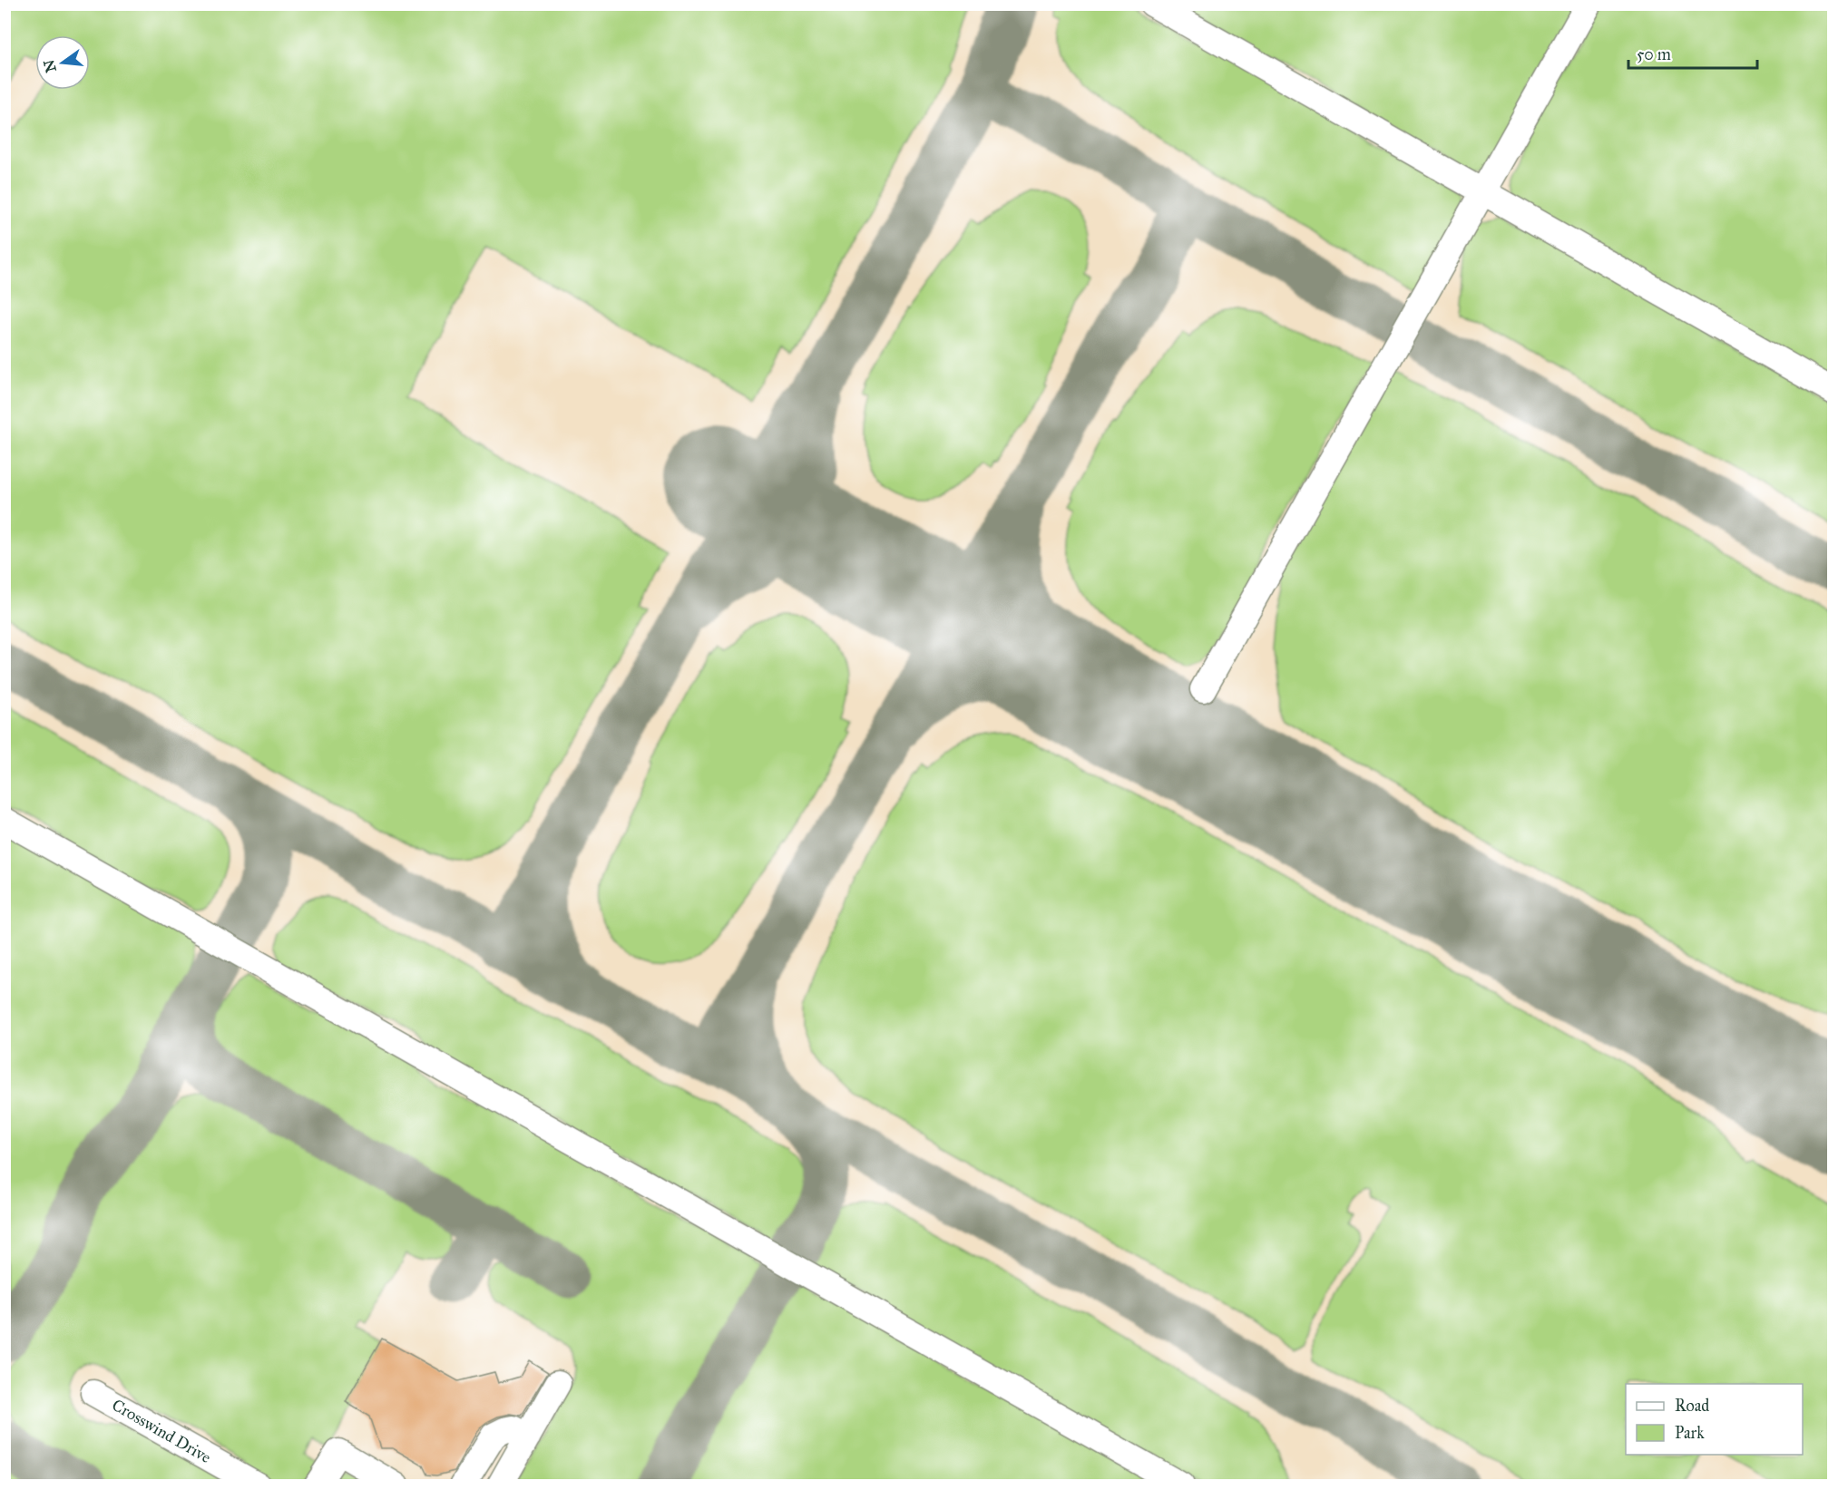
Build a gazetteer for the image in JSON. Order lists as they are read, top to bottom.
{
  "streets": {
    "street": ["Crosswind Drive"]
  },
  "legend": ["Road", "Park"],
  "scale_bar": "50 m",
  "north": "left"
}
